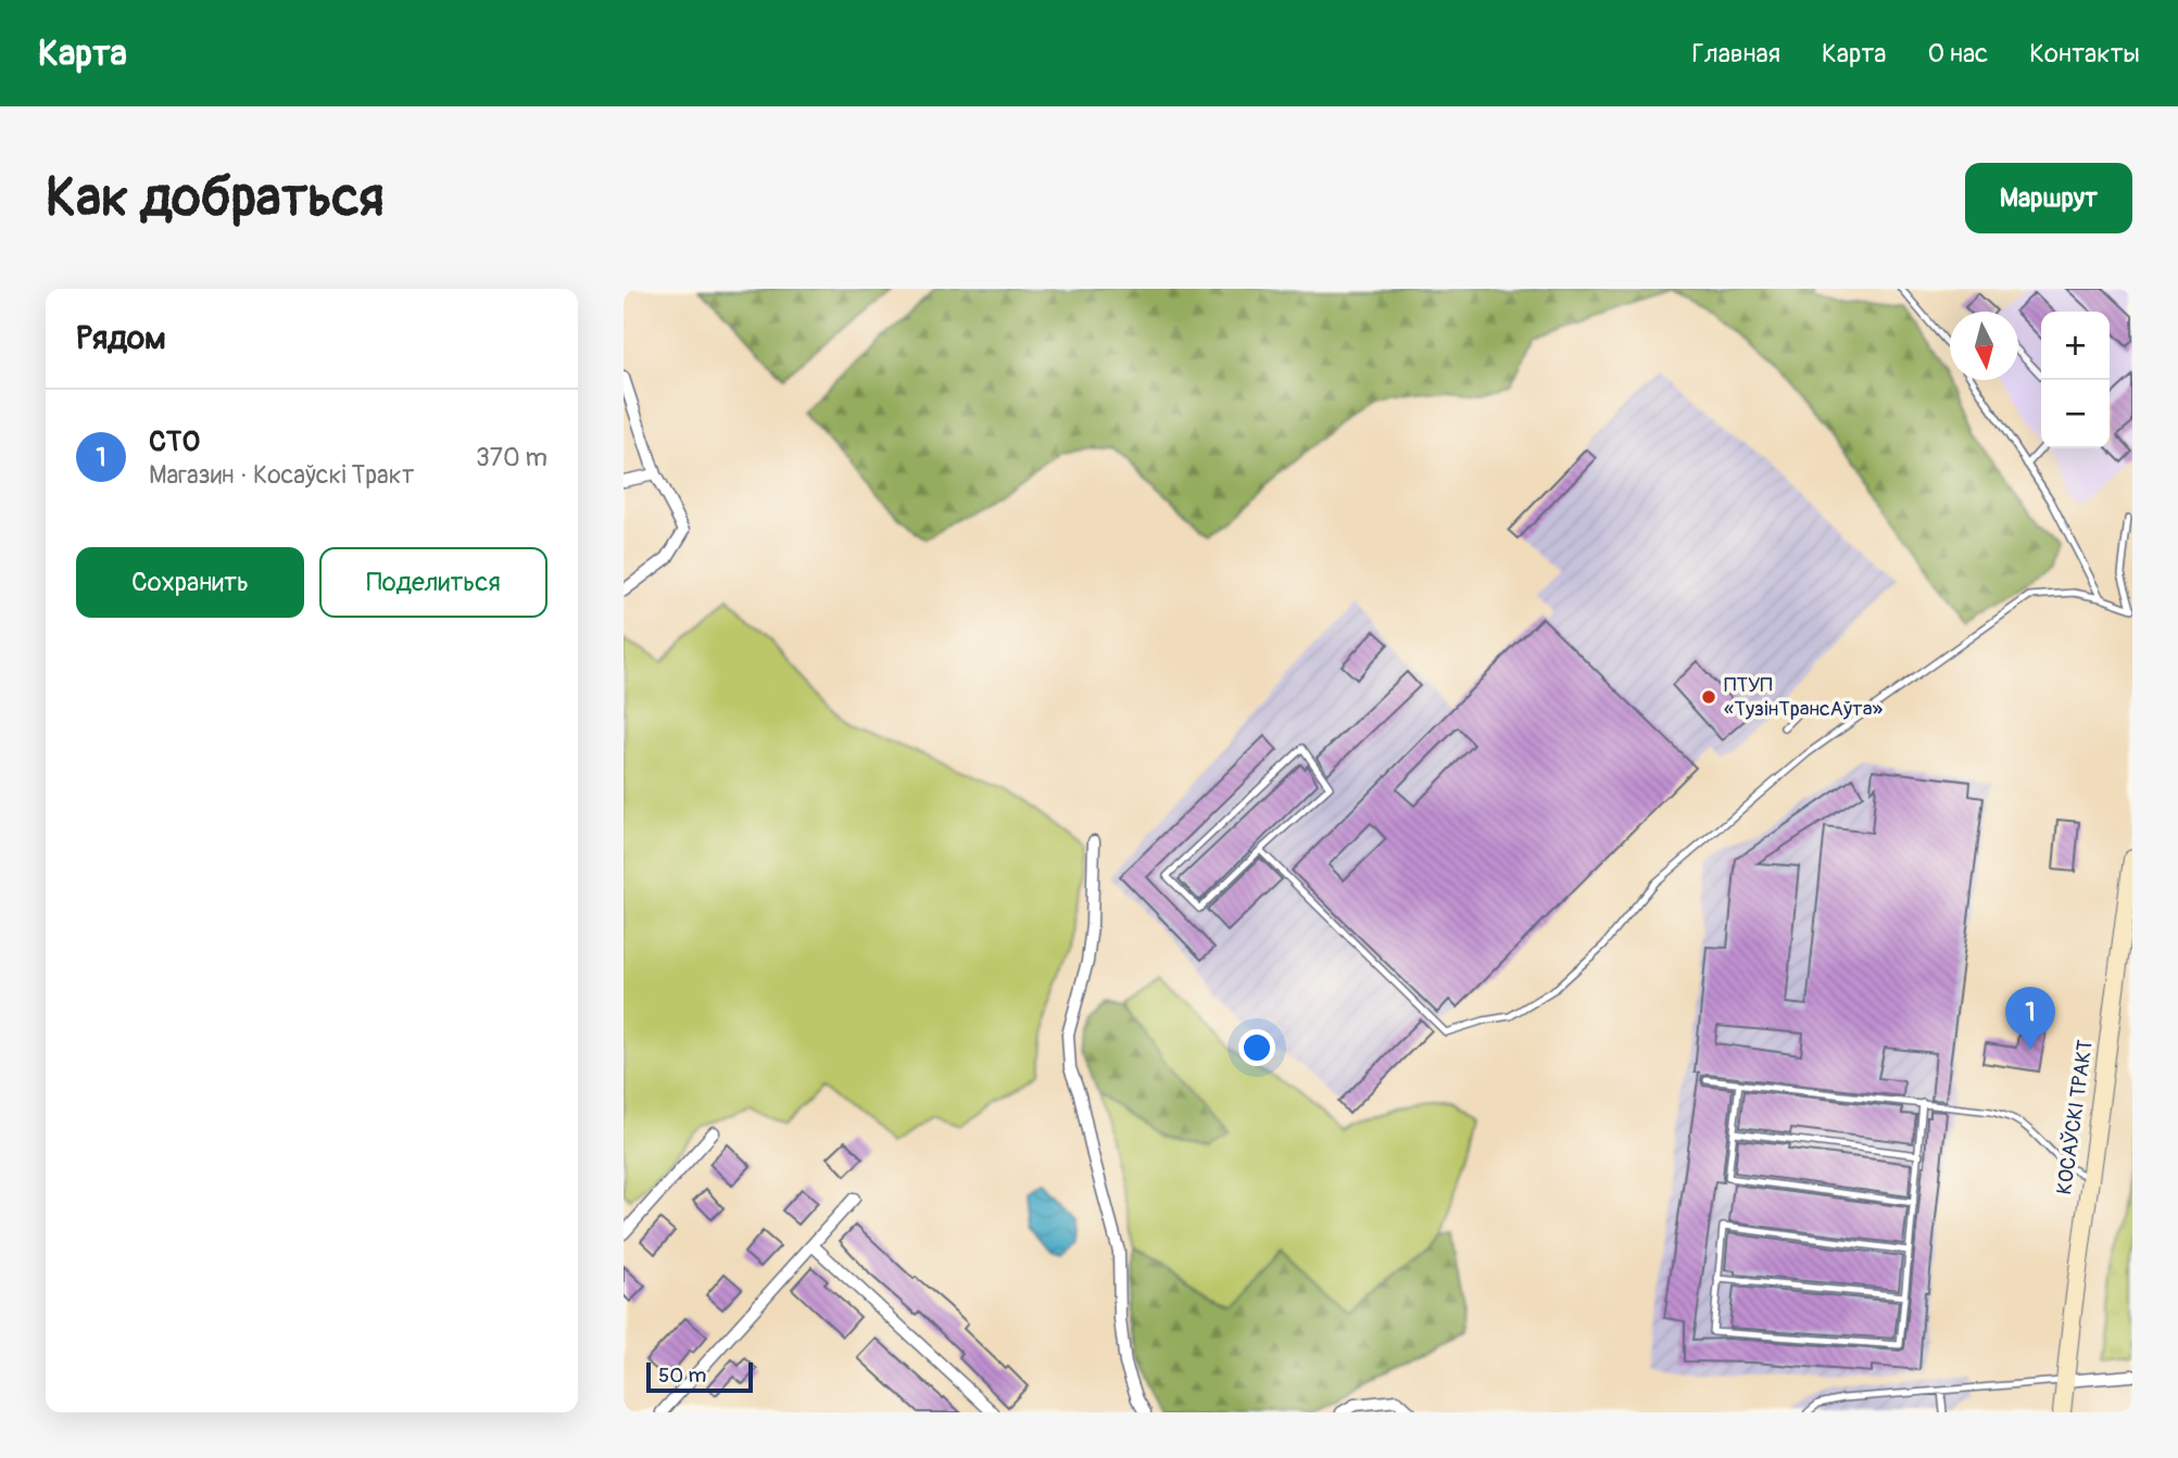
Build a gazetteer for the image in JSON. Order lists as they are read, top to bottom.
{
  "streets": {
    "main road": ["КОСАЎСКІ ТРАКТ"]
  },
  "places": ["ПТУП «ТузінТрансАўта»"],
  "scale_bar": "50 m",
  "north": "bottom",
  "page": {
    "header": "Карта",
    "nav": [
      "Главная",
      "Карта",
      "О нас",
      "Контакты"
    ],
    "buttons": [
      "Маршрут",
      ["Сохранить", "Поделиться"]
    ],
    "title": "Как добраться",
    "heading": "Рядом",
    "map_buttons": ["+", "−"],
    "list": [
      {
        "mark": "1",
        "name": "СТО",
        "note": "Магазин · Косаўскі Тракт",
        "value": "370 m"
      }
    ],
    "pins": "1",
    "scale": "50 m"
  }
}
